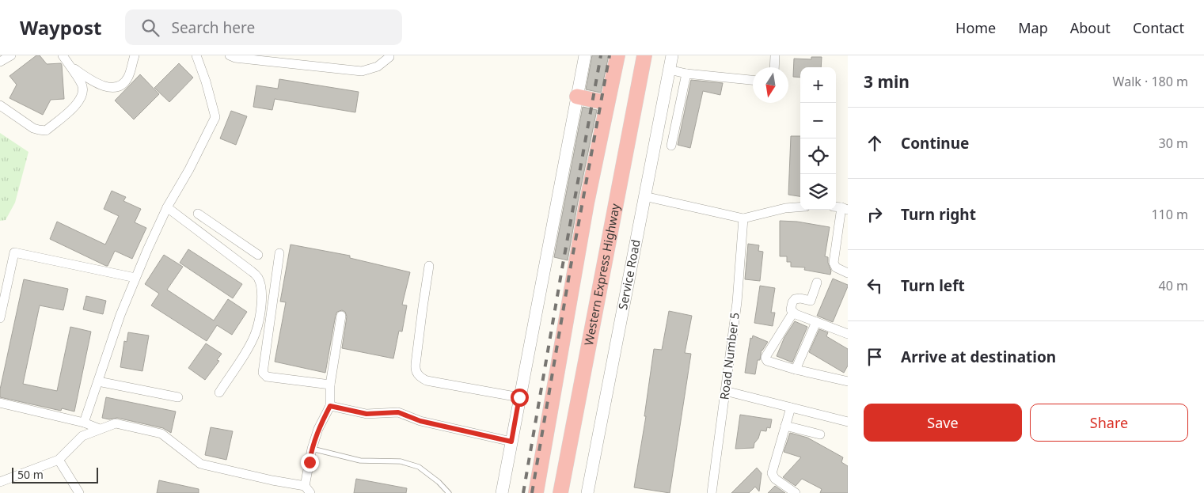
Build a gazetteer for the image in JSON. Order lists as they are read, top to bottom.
{
  "streets": {
    "highway": ["Western Express Highway"],
    "street": ["Service Road", "Road Number 5"]
  },
  "scale_bar": "50 m",
  "north": "bottom",
  "page": {
    "header": "Waypost",
    "search": "Search here",
    "nav": [
      "Home",
      "Map",
      "About",
      "Contact"
    ],
    "heading": ["3 min", "Walk · 180 m"],
    "map_buttons": ["+", "−"],
    "list": [
      ["Continue", "30 m"],
      ["Turn right", "110 m"],
      ["Turn left", "40 m"],
      "Arrive at destination"
    ],
    "buttons": ["Save", "Share"],
    "scale": "50 m"
  }
}
